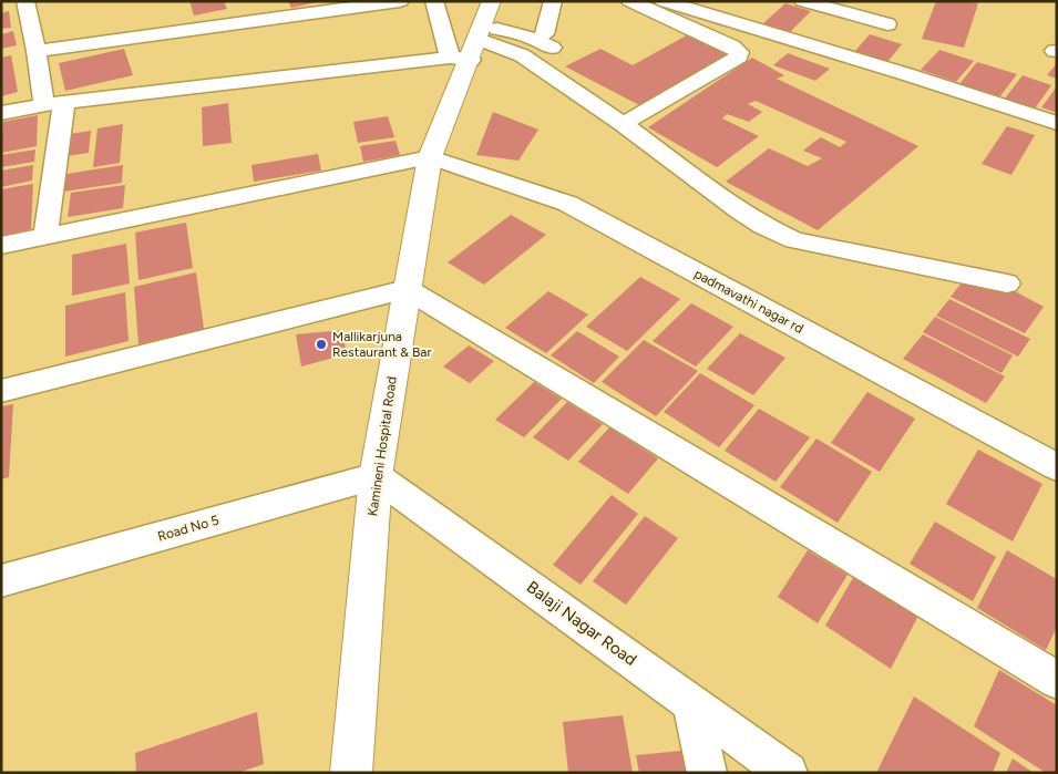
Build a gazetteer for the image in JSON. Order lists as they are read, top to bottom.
{
  "streets": {
    "street": [
      "padmavathi nagar rd",
      "Kamineni Hospital Road",
      "Road No 5",
      "Balaji Nagar Road"
    ]
  },
  "crossings": [
    ["padmavathi nagar rd", "Kamineni Hospital Road"],
    ["Kamineni Hospital Road", "Road No 5"],
    ["Kamineni Hospital Road", "Balaji Nagar Road"],
    ["Road No 5", "Balaji Nagar Road"]
  ],
  "places": ["Mallikarjuna Restaurant & Bar"]
}
